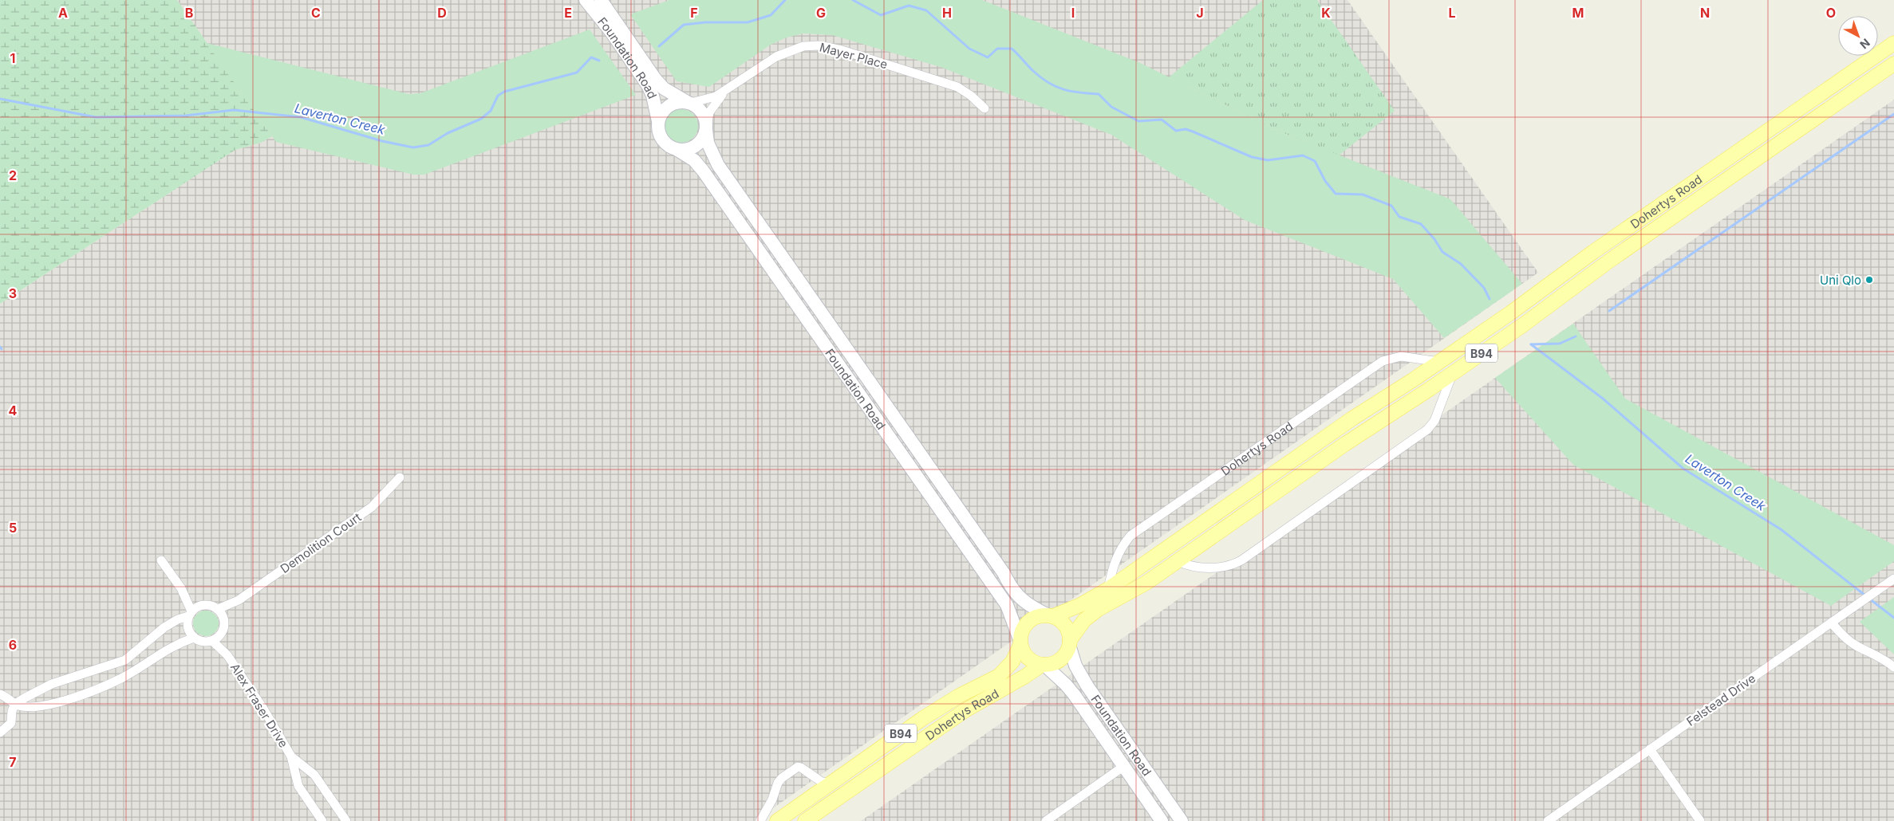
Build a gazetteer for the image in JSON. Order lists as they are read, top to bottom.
{
  "streets": {
    "main road": ["Dohertys Road", "B94"],
    "street": [
      "Mayer Place",
      "Foundation Road",
      "Demolition Court",
      "Felstead Drive",
      "Alex Fraser Drive"
    ]
  },
  "crossings": [
    ["Mayer Place", "Foundation Road"],
    ["Foundation Road", "Dohertys Road"],
    ["Foundation Road", "B94"],
    ["Dohertys Road", "B94"],
    ["Demolition Court", "Alex Fraser Drive"]
  ],
  "water": ["Laverton Creek"],
  "places": ["Uni Qlo"],
  "north": "bottom right",
  "grid": {
    "columns": [
      "A",
      "B",
      "C",
      "D",
      "E",
      "F",
      "G",
      "H",
      "I",
      "J",
      "K",
      "L",
      "M",
      "N",
      "O"
    ],
    "rows": [
      "1",
      "2",
      "3",
      "4",
      "5",
      "6",
      "7"
    ]
  }
}
